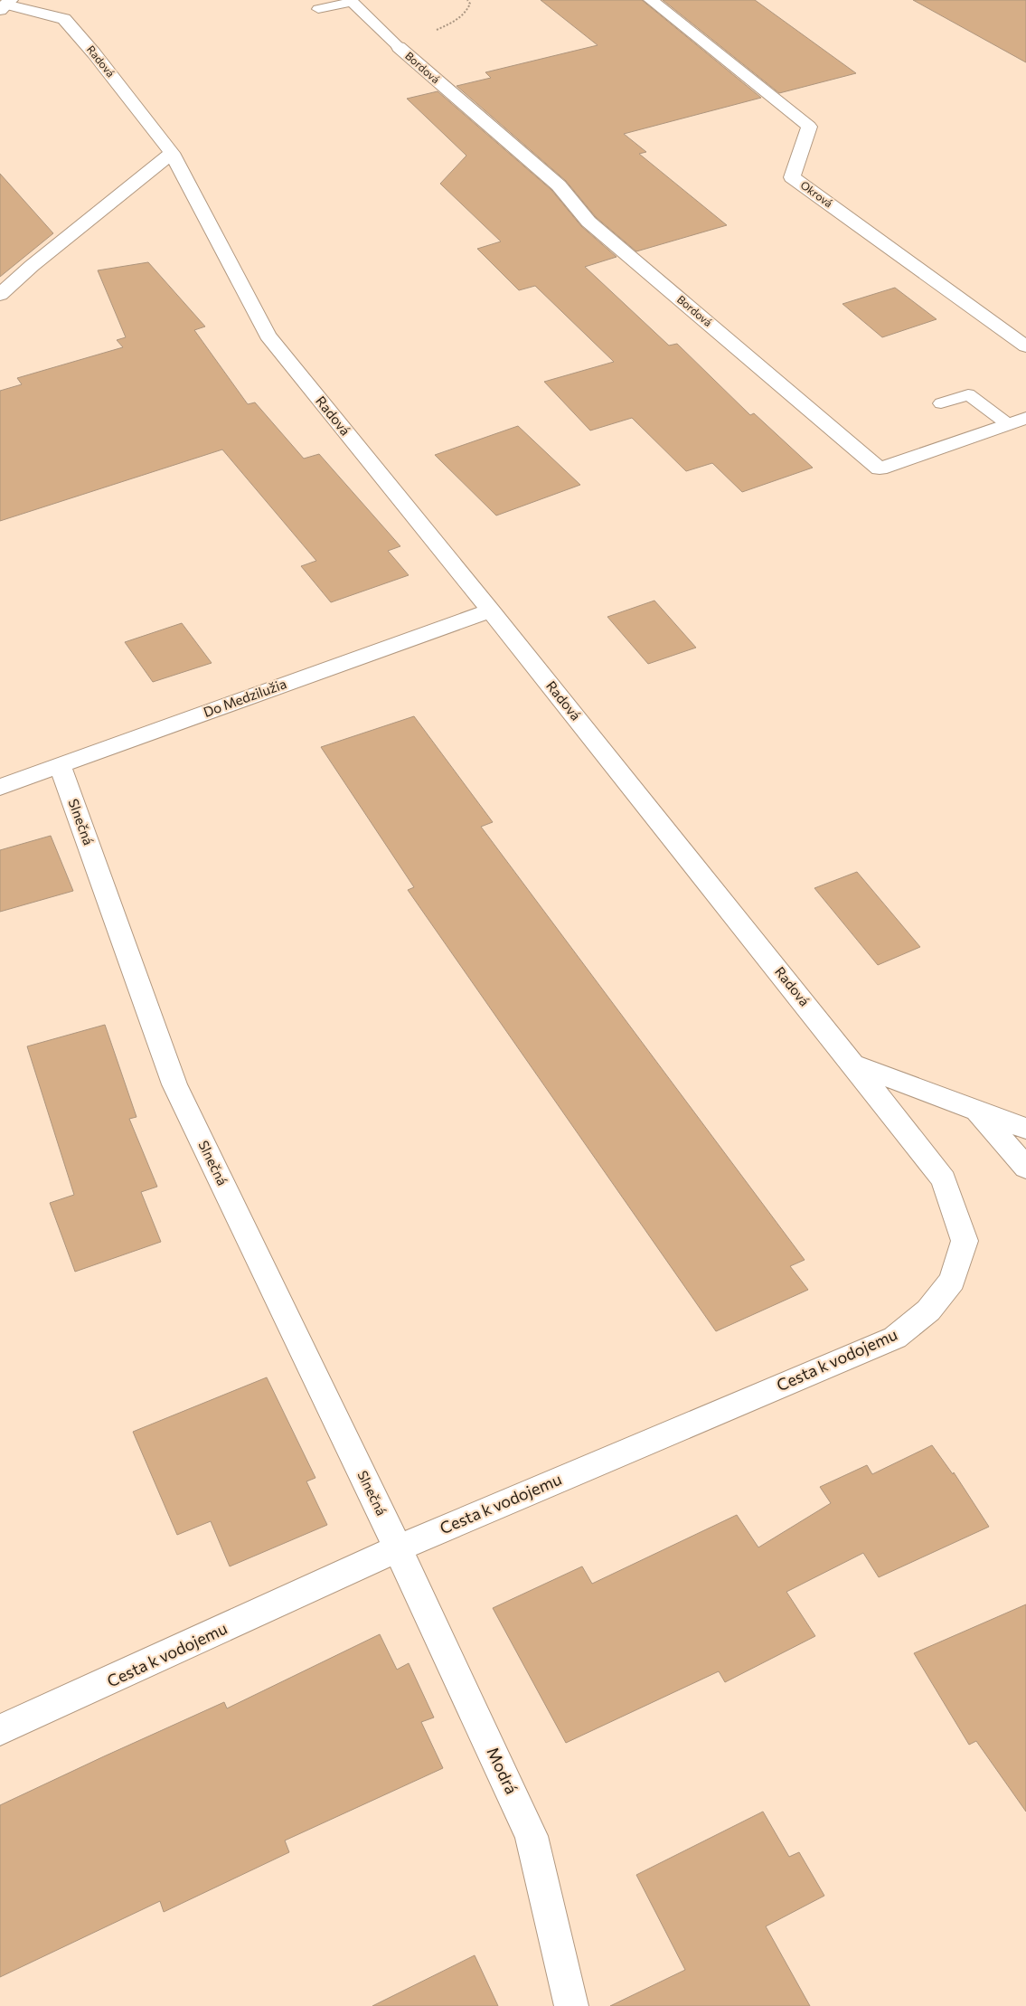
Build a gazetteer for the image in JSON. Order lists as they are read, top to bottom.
{
  "streets": {
    "street": [
      "Radová",
      "Bordová",
      "Okrová",
      "Do Medzilužia",
      "Slnečná",
      "Cesta k vodojemu",
      "Modrá"
    ]
  },
  "crossings": [
    ["Radová", "Do Medzilužia"],
    ["Radová", "Cesta k vodojemu"],
    ["Do Medzilužia", "Slnečná"],
    ["Slnečná", "Cesta k vodojemu"],
    ["Slnečná", "Modrá"],
    ["Cesta k vodojemu", "Modrá"]
  ]
}
